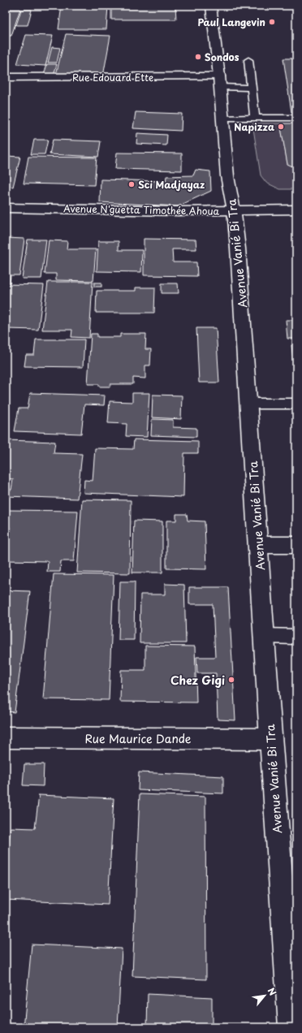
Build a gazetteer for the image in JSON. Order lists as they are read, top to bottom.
{
  "streets": {
    "street": [
      "Rue Edouard Ette",
      "Avenue N'guetta Timothée Ahoua",
      "Avenue Vanié Bi Tra",
      "Rue Maurice Dande"
    ]
  },
  "crossings": [
    ["Rue Edouard Ette", "Avenue Vanié Bi Tra"],
    ["Avenue N'guetta Timothée Ahoua", "Avenue Vanié Bi Tra"],
    ["Avenue Vanié Bi Tra", "Rue Maurice Dande"]
  ],
  "places": [
    "Paul Langevin",
    "Sondos",
    "Napizza",
    "Sci Madjayaz",
    "Chez Gigi"
  ],
  "north": "top right"
}
